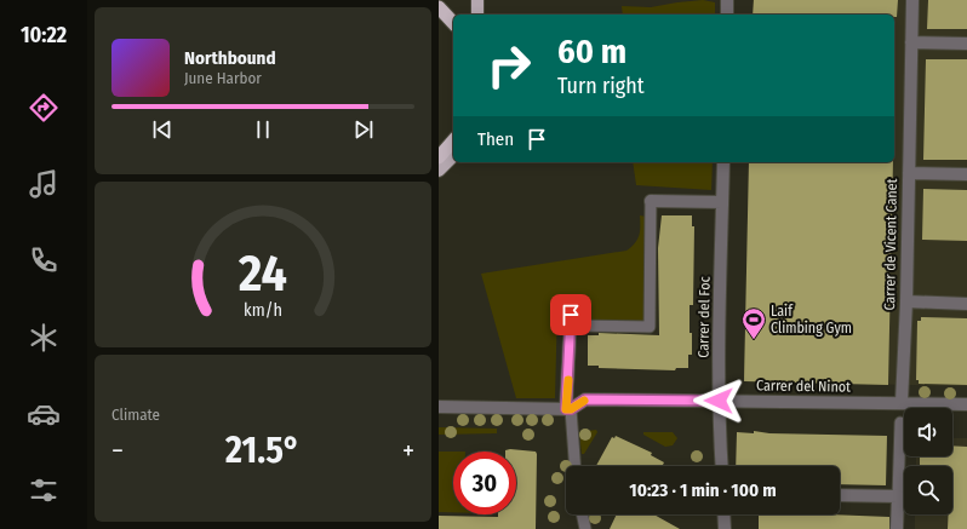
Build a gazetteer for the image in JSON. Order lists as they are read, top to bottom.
{
  "streets": {
    "street": ["Carrer de Vicent Canet", "Carrer del Foc", "Carrer del Ninot"]
  },
  "crossings": [
    ["Carrer de Vicent Canet", "Carrer del Ninot"],
    ["Carrer del Foc", "Carrer del Ninot"]
  ],
  "places": {
    "sports": ["Laif Climbing Gym"]
  },
  "page": {
    "tabs": "10:22",
    "turn": ["60 m", "Turn right"],
    "song": ["Northbound", "June Harbor"],
    "then": "Then",
    "tile": "Climate",
    "heat": ["−", "21.5°", "+"],
    "limit": "30",
    "trip": "10:23 · 1 min · 100 m",
    "gauge": ["24", "km/h"]
  }
}
